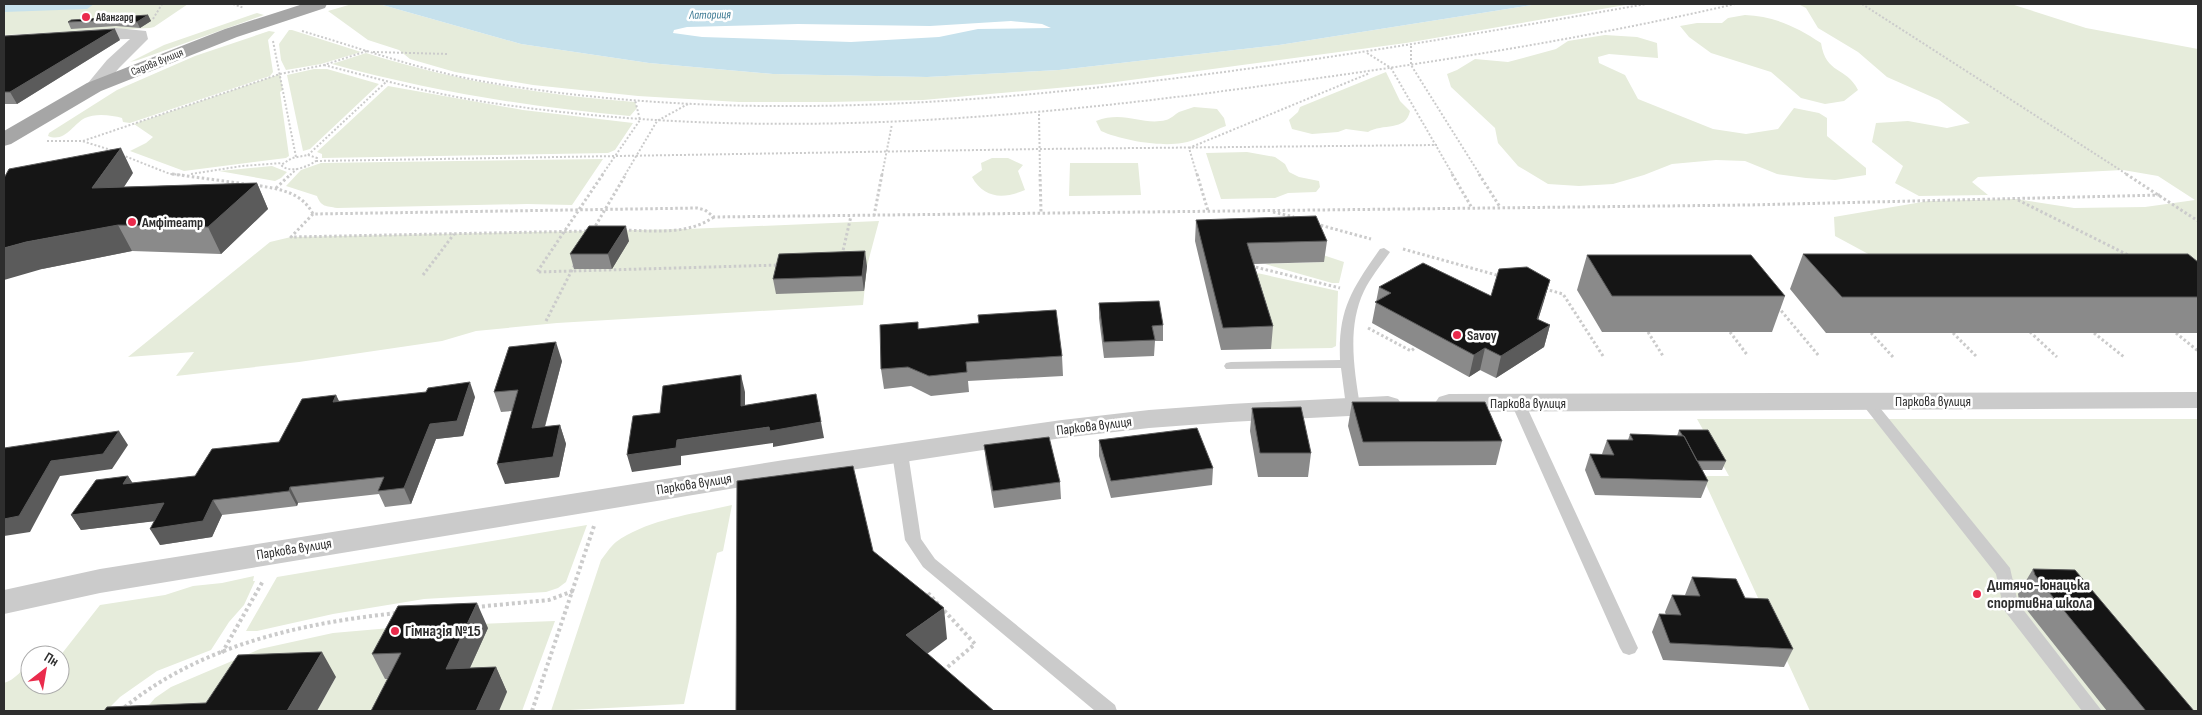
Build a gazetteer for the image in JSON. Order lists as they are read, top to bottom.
{
  "streets": {
    "main road": ["Садова вулиця"],
    "street": ["Паркова вулиця"]
  },
  "water": ["Латориця"],
  "places": [
    "Авангард",
    "Амфітеатр",
    "Savoy",
    "Дитячо-юнацька спортивна школа",
    "Гімназія №15"
  ],
  "north": "top right"
}
